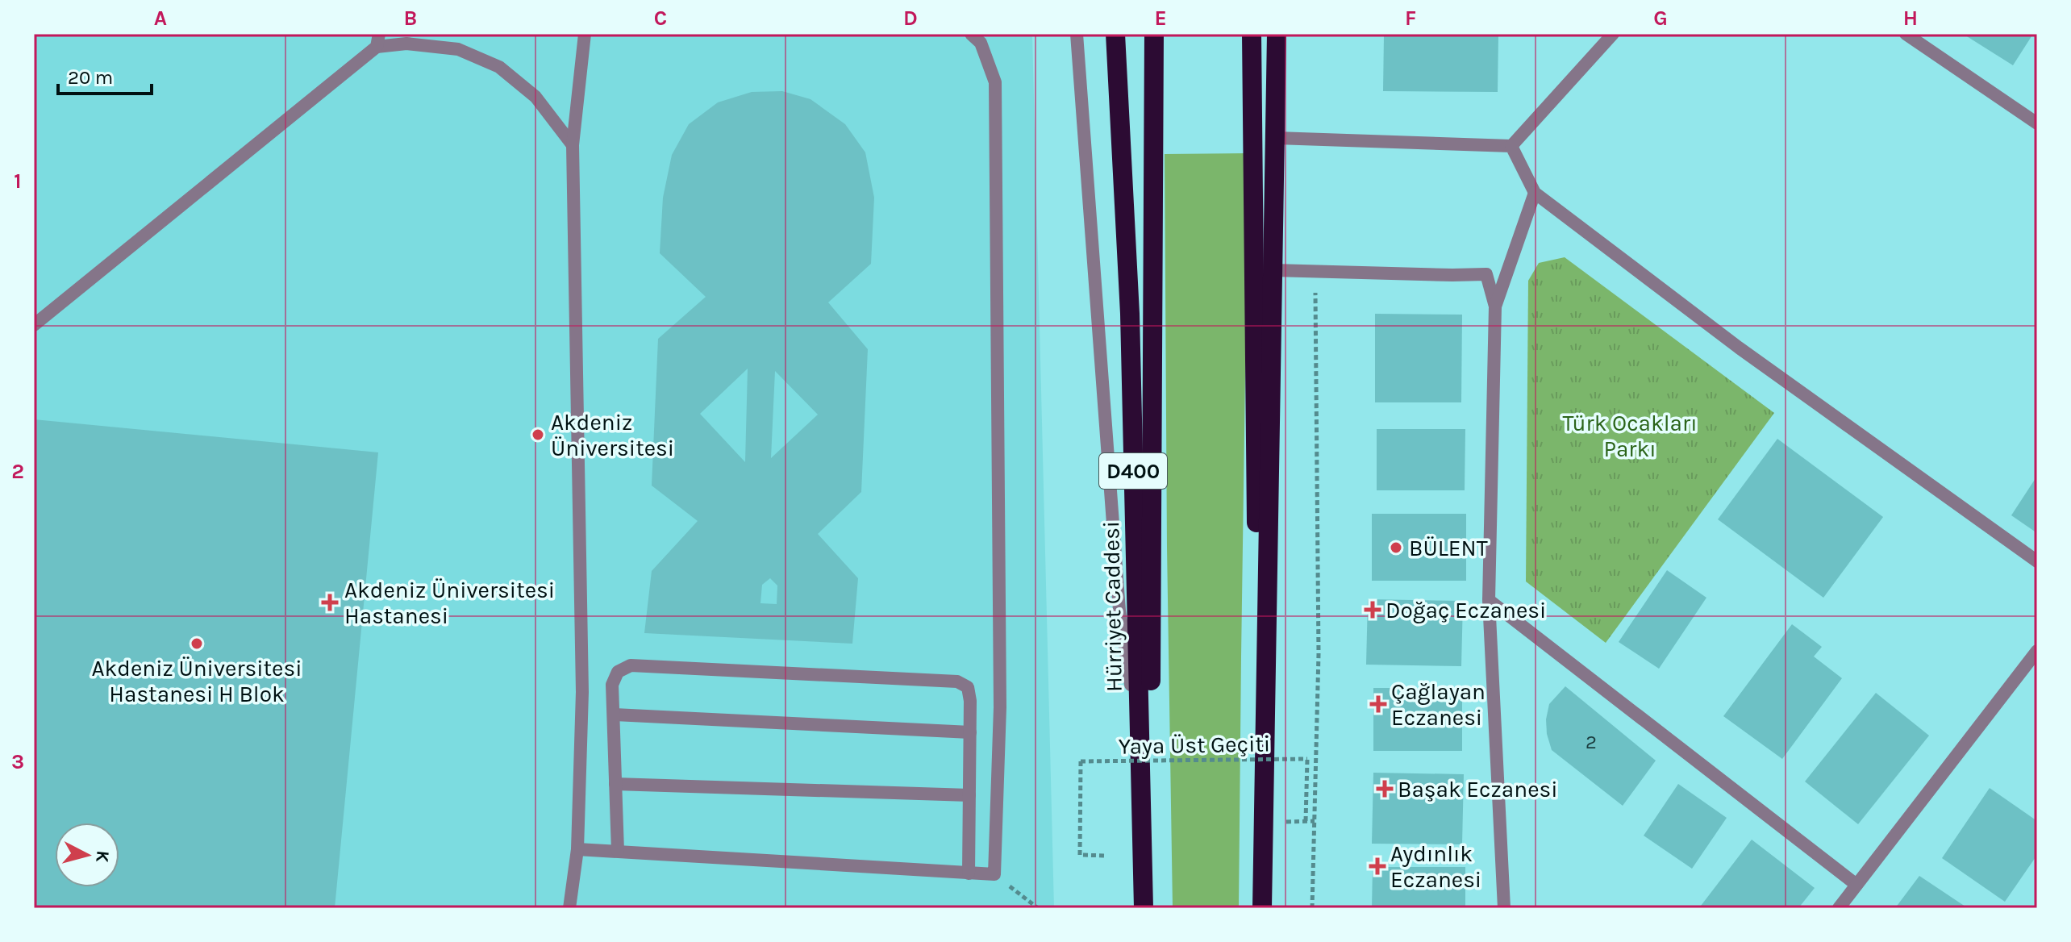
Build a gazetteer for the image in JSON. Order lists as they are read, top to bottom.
{
  "streets": {
    "highway": ["D400", "Hürriyet Caddesi"],
    "path": ["Yaya Üst Geçiti"]
  },
  "parks": ["Türk Ocakları Parkı"],
  "places": {
    "other": ["Akdeniz Üniversitesi", "BÜLENT", "Akdeniz Üniversitesi Hastanesi H Blok"],
    "health": [
      "Akdeniz Üniversitesi Hastanesi",
      "Doğaç Eczanesi",
      "Çağlayan Eczanesi",
      "Başak Eczanesi",
      "Aydınlık Eczanesi"
    ]
  },
  "house_numbers": ["2"],
  "scale_bar": "20 m",
  "north": "right",
  "grid": {
    "columns": [
      "A",
      "B",
      "C",
      "D",
      "E",
      "F",
      "G",
      "H"
    ],
    "rows": ["1", "2", "3"]
  }
}
